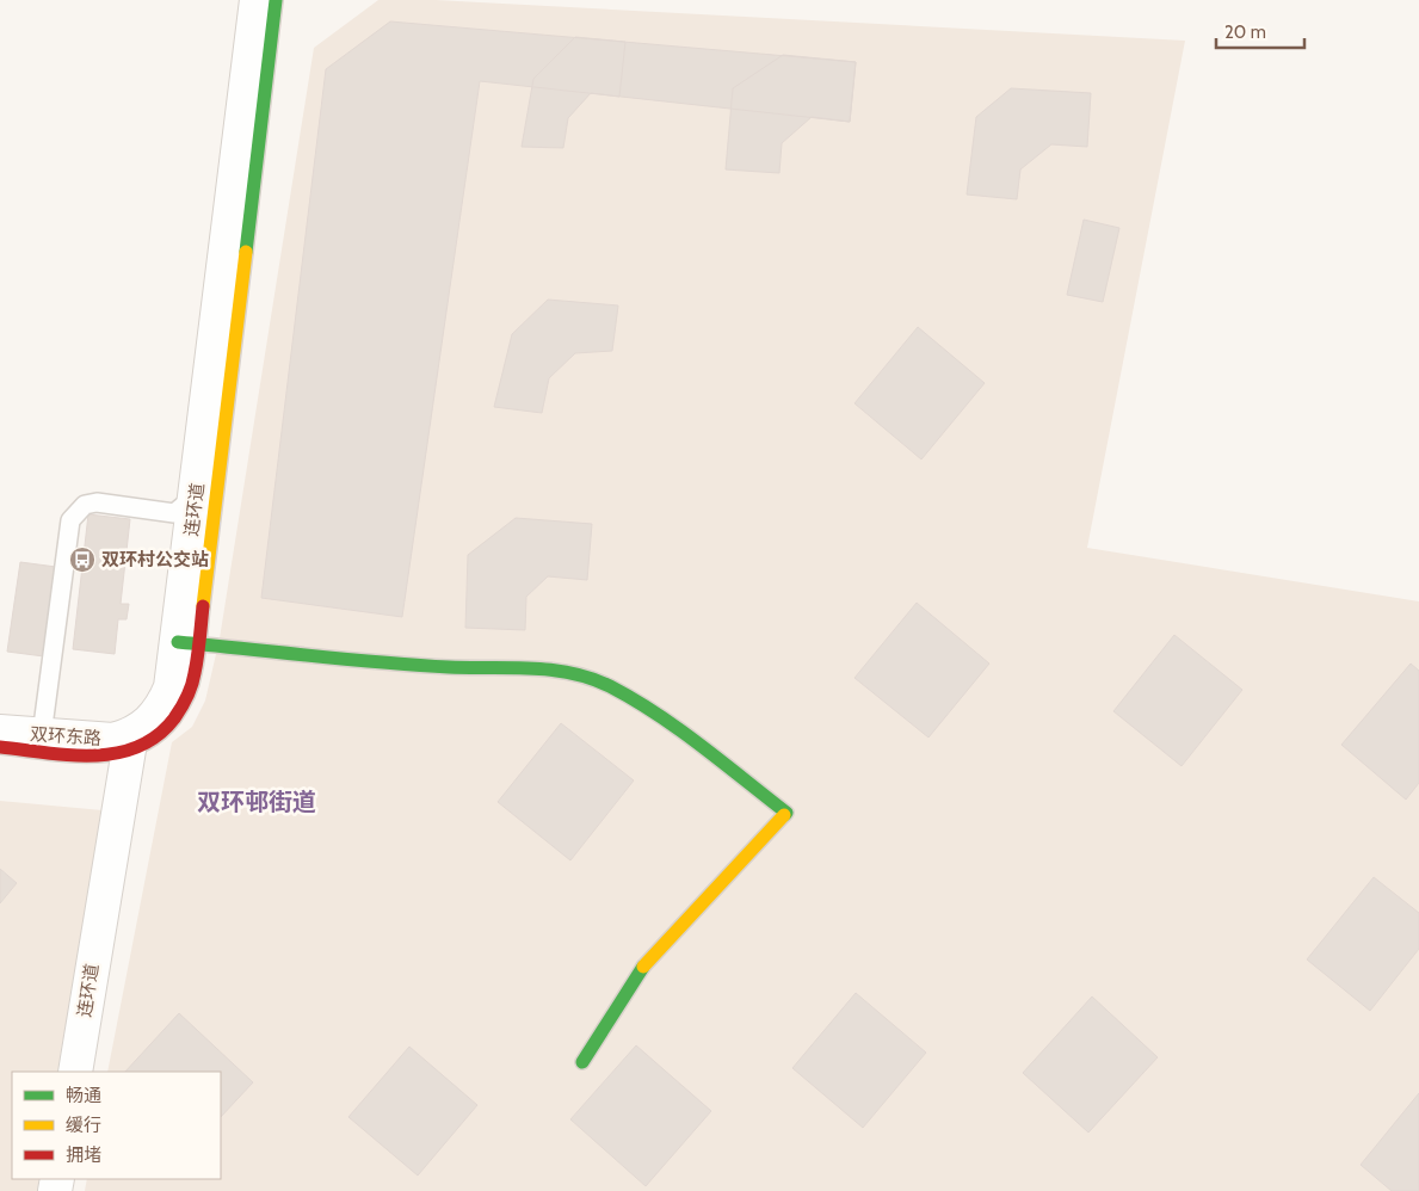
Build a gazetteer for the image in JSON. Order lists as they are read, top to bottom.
{
  "streets": {
    "street": ["连环道", "双环东路"]
  },
  "crossings": [
    ["连环道", "双环东路"]
  ],
  "districts": ["双环邨街道"],
  "places": {
    "bus stop": ["双环村公交站"]
  },
  "legend": ["畅通", "缓行", "拥堵"],
  "scale_bar": "20 m"
}
